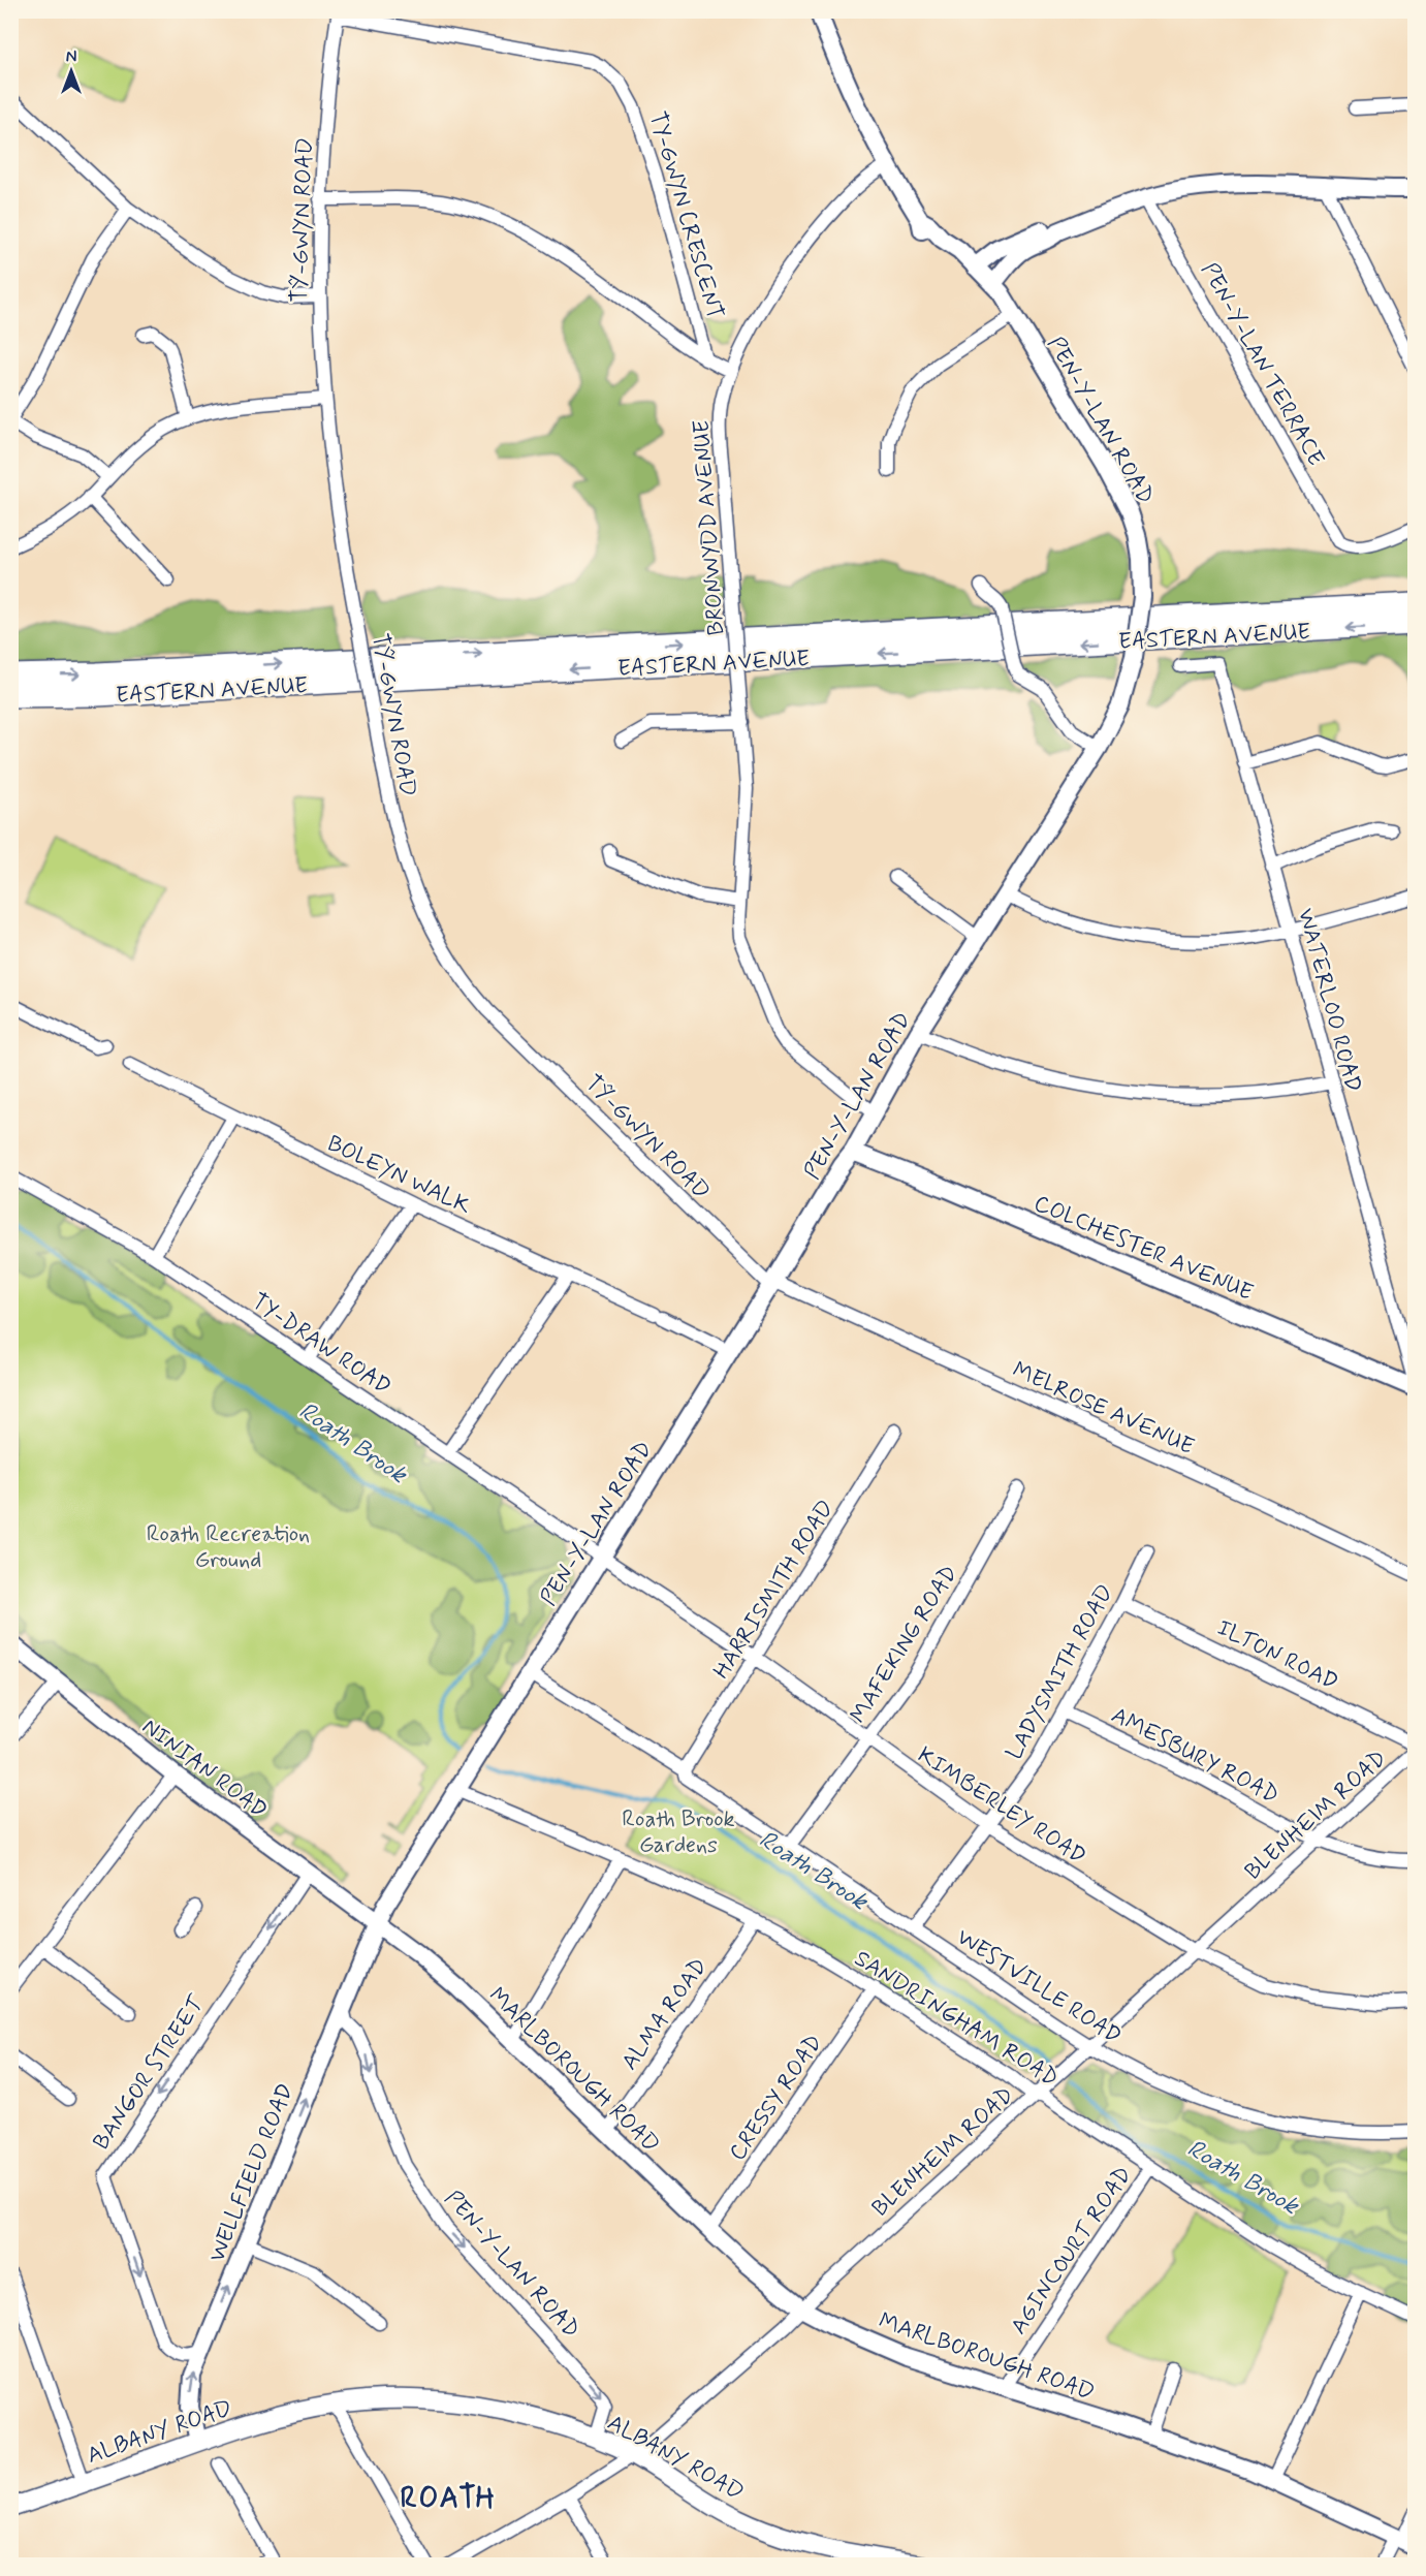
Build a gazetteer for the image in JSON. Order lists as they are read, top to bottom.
{
  "streets": {
    "highway": ["EASTERN AVENUE"],
    "main road": ["ALBANY ROAD"],
    "street": [
      "TY-GWYN CRESCENT",
      "TŶ-GWYN ROAD",
      "PEN-Y-LAN TERRACE",
      "PEN-Y-LAN ROAD",
      "BRONWYDD AVENUE",
      "WATERLOO ROAD",
      "BOLEYN WALK",
      "COLCHESTER AVENUE",
      "TY-DRAW ROAD",
      "MELROSE AVENUE",
      "HARRISMITH ROAD",
      "MAFEKING ROAD",
      "ILTON ROAD",
      "LADYSMITH ROAD",
      "AMESBURY ROAD",
      "NINIAN ROAD",
      "KIMBERLEY ROAD",
      "BLENHEIM ROAD",
      "WESTVILLE ROAD",
      "ALMA ROAD",
      "SANDRINGHAM ROAD",
      "MARLBOROUGH ROAD",
      "BANGOR STREET",
      "CRESSY ROAD",
      "WELLFIELD ROAD",
      "AGINCOURT ROAD"
    ]
  },
  "crossings": [
    ["TY-GWYN CRESCENT", "TŶ-GWYN ROAD"],
    ["TŶ-GWYN ROAD", "PEN-Y-LAN ROAD"],
    ["TŶ-GWYN ROAD", "MELROSE AVENUE"],
    ["PEN-Y-LAN ROAD", "BRONWYDD AVENUE"],
    ["PEN-Y-LAN ROAD", "BOLEYN WALK"],
    ["PEN-Y-LAN ROAD", "COLCHESTER AVENUE"],
    ["PEN-Y-LAN ROAD", "TY-DRAW ROAD"],
    ["PEN-Y-LAN ROAD", "MELROSE AVENUE"],
    ["PEN-Y-LAN ROAD", "NINIAN ROAD"],
    ["PEN-Y-LAN ROAD", "KIMBERLEY ROAD"],
    ["PEN-Y-LAN ROAD", "WESTVILLE ROAD"],
    ["PEN-Y-LAN ROAD", "SANDRINGHAM ROAD"],
    ["PEN-Y-LAN ROAD", "MARLBOROUGH ROAD"],
    ["PEN-Y-LAN ROAD", "WELLFIELD ROAD"],
    ["PEN-Y-LAN ROAD", "ALBANY ROAD"],
    ["WATERLOO ROAD", "COLCHESTER AVENUE"],
    ["TY-DRAW ROAD", "KIMBERLEY ROAD"],
    ["HARRISMITH ROAD", "KIMBERLEY ROAD"],
    ["HARRISMITH ROAD", "WESTVILLE ROAD"],
    ["MAFEKING ROAD", "KIMBERLEY ROAD"],
    ["MAFEKING ROAD", "WESTVILLE ROAD"],
    ["ILTON ROAD", "LADYSMITH ROAD"],
    ["LADYSMITH ROAD", "AMESBURY ROAD"],
    ["LADYSMITH ROAD", "KIMBERLEY ROAD"],
    ["LADYSMITH ROAD", "WESTVILLE ROAD"],
    ["AMESBURY ROAD", "BLENHEIM ROAD"],
    ["NINIAN ROAD", "MARLBOROUGH ROAD"],
    ["NINIAN ROAD", "BANGOR STREET"],
    ["NINIAN ROAD", "WELLFIELD ROAD"],
    ["KIMBERLEY ROAD", "BLENHEIM ROAD"],
    ["BLENHEIM ROAD", "WESTVILLE ROAD"],
    ["BLENHEIM ROAD", "SANDRINGHAM ROAD"],
    ["BLENHEIM ROAD", "MARLBOROUGH ROAD"],
    ["BLENHEIM ROAD", "ALBANY ROAD"],
    ["ALMA ROAD", "SANDRINGHAM ROAD"],
    ["ALMA ROAD", "MARLBOROUGH ROAD"],
    ["SANDRINGHAM ROAD", "CRESSY ROAD"],
    ["SANDRINGHAM ROAD", "AGINCOURT ROAD"],
    ["MARLBOROUGH ROAD", "CRESSY ROAD"],
    ["MARLBOROUGH ROAD", "WELLFIELD ROAD"],
    ["MARLBOROUGH ROAD", "AGINCOURT ROAD"],
    ["BANGOR STREET", "WELLFIELD ROAD"],
    ["WELLFIELD ROAD", "ALBANY ROAD"]
  ],
  "one_way": ["BANGOR STREET", "WELLFIELD ROAD"],
  "districts": ["ROATH"],
  "water": ["Roath Brook"],
  "parks": ["Roath Recreation Ground", "Roath Brook Gardens"],
  "north": "top"
}
